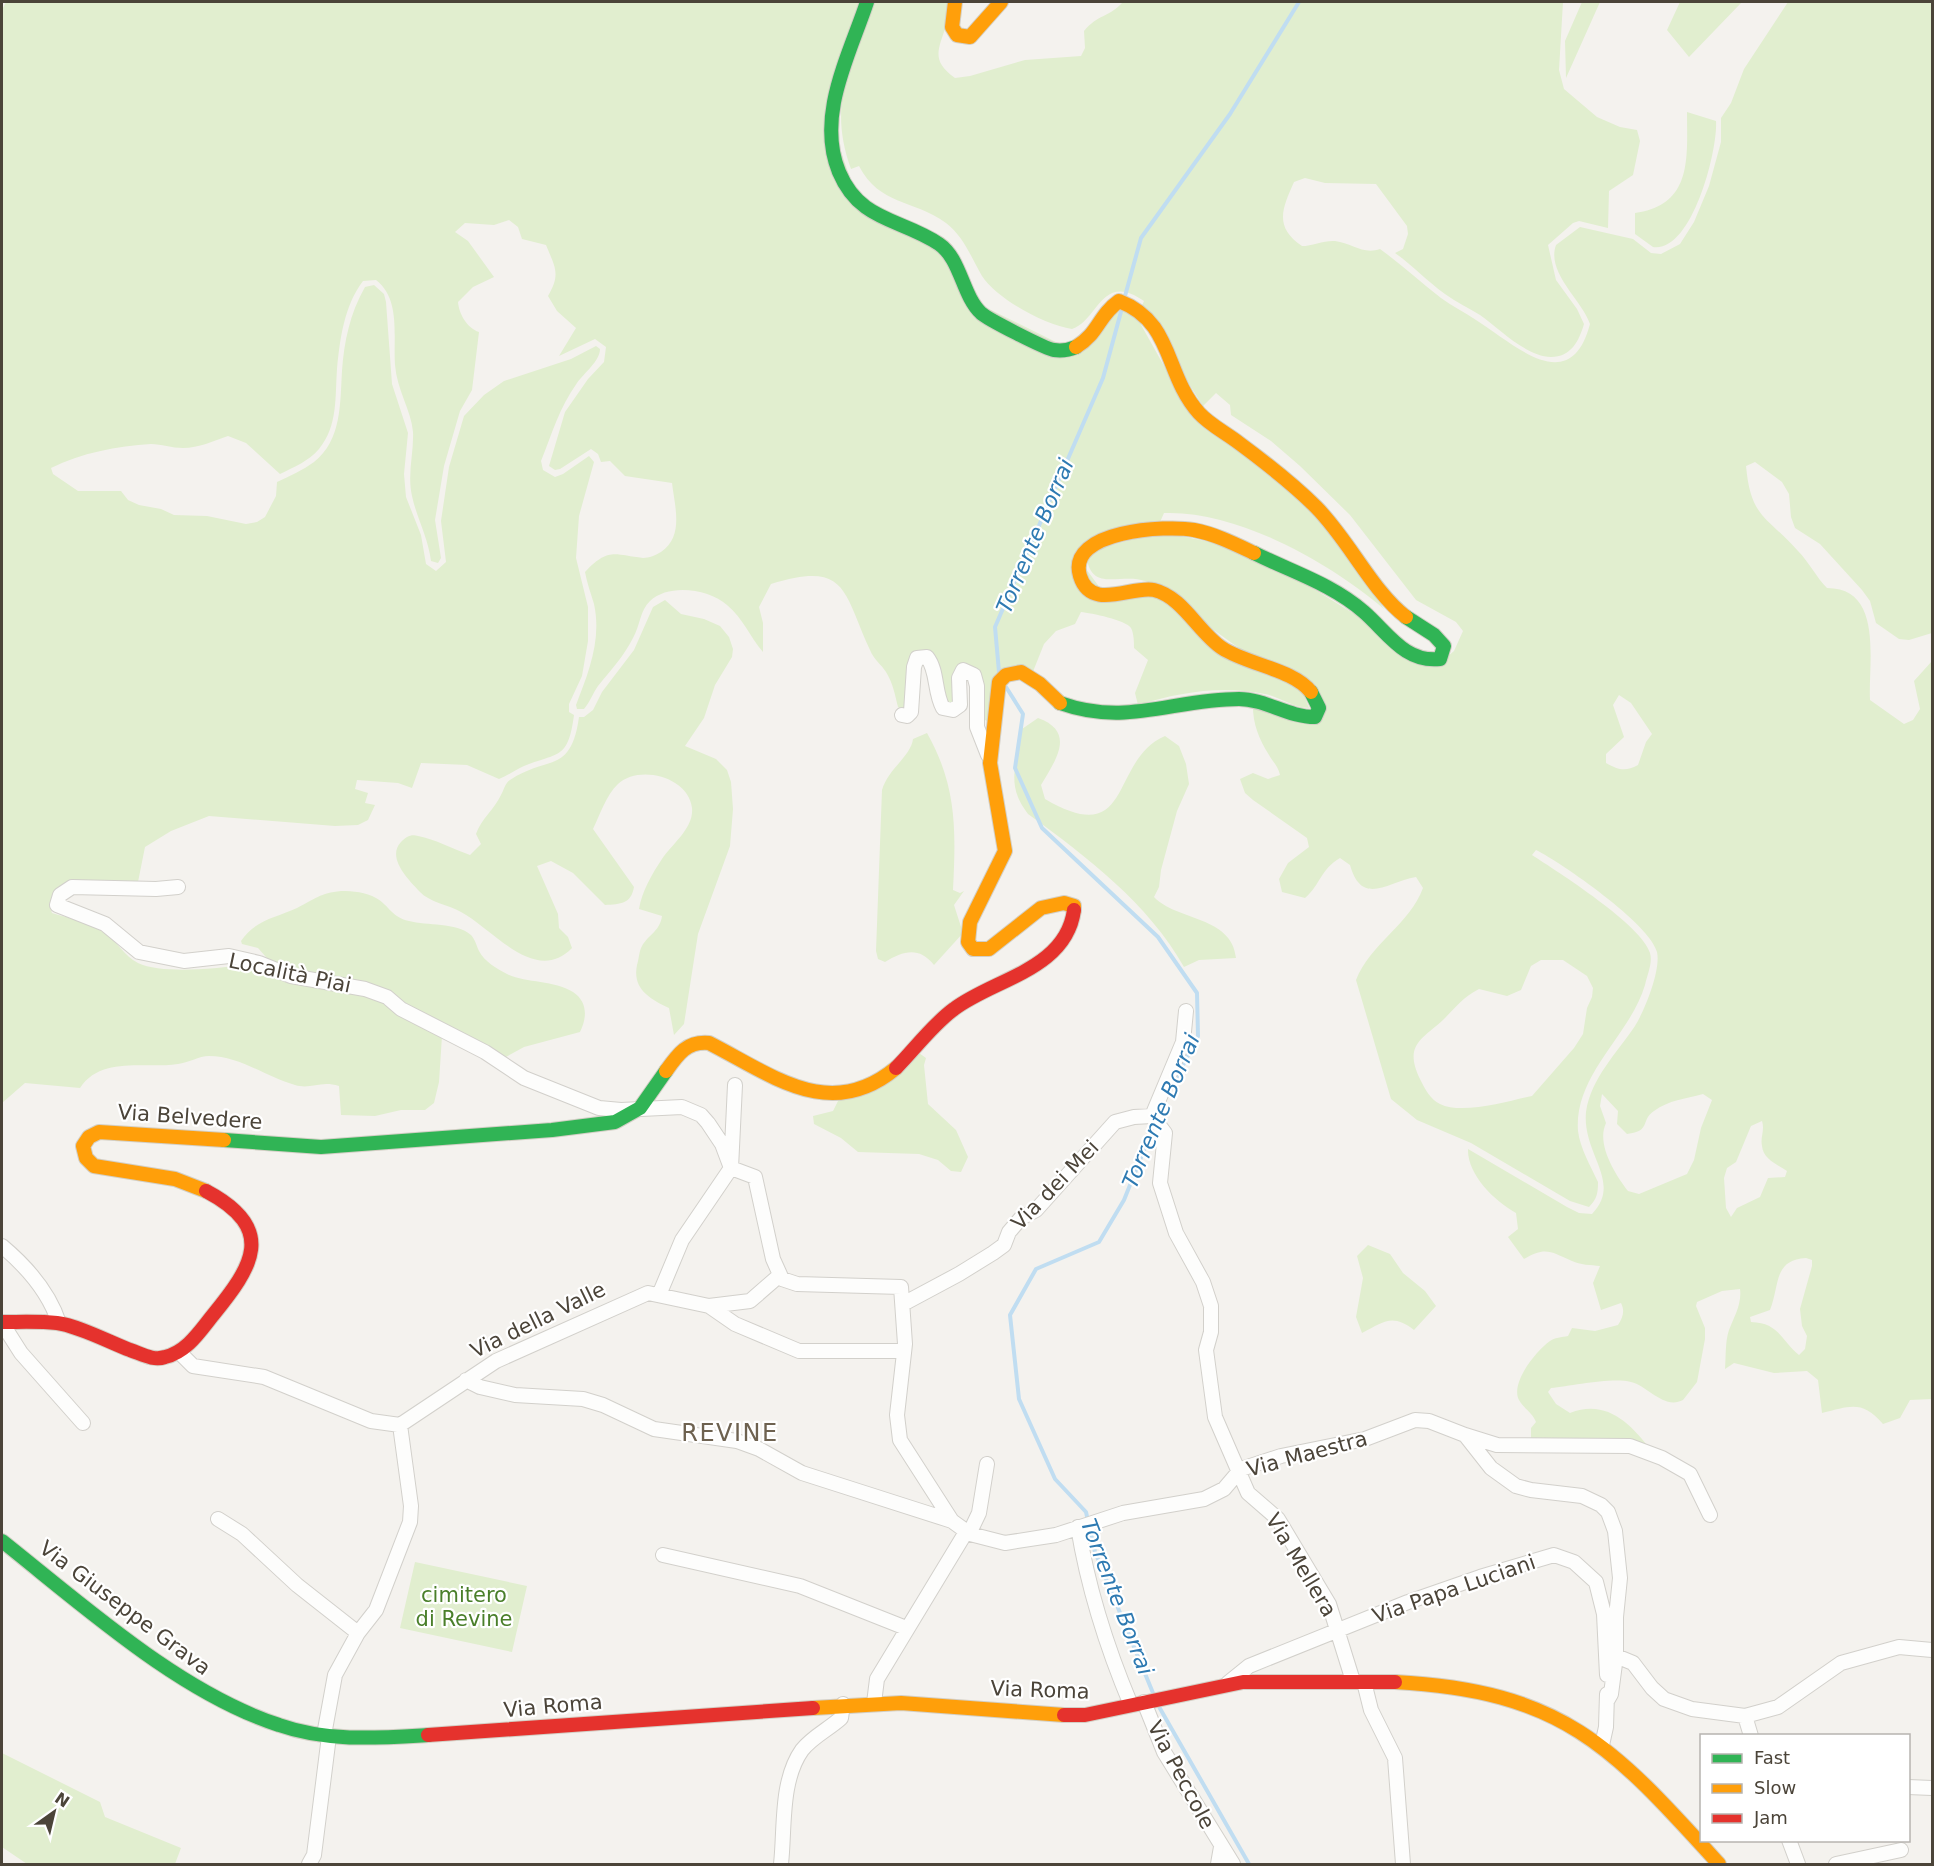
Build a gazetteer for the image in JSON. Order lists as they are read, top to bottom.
{
  "streets": {
    "street": [
      "Località Piai",
      "Via Belvedere",
      "Via dei Mei",
      "Via della Valle",
      "Via Maestra",
      "Via Mellera",
      "Via Papa Luciani",
      "Via Giuseppe Grava",
      "Via Roma",
      "Via Peccole"
    ]
  },
  "crossings": [
    ["Località Piai", "Via Belvedere"],
    ["Via dei Mei", "Via Mellera"],
    ["Via della Valle", "Via Maestra"],
    ["Via Maestra", "Via Mellera"],
    ["Via Maestra", "Via Peccole"],
    ["Via Mellera", "Via Papa Luciani"],
    ["Via Mellera", "Via Roma"],
    ["Via Papa Luciani", "Via Roma"],
    ["Via Giuseppe Grava", "Via Roma"],
    ["Via Roma", "Via Peccole"]
  ],
  "districts": ["REVINE"],
  "water": ["Torrente Borrai"],
  "parks": ["cimitero di Revine"],
  "legend": ["Fast", "Slow", "Jam"],
  "north": "top right"
}
